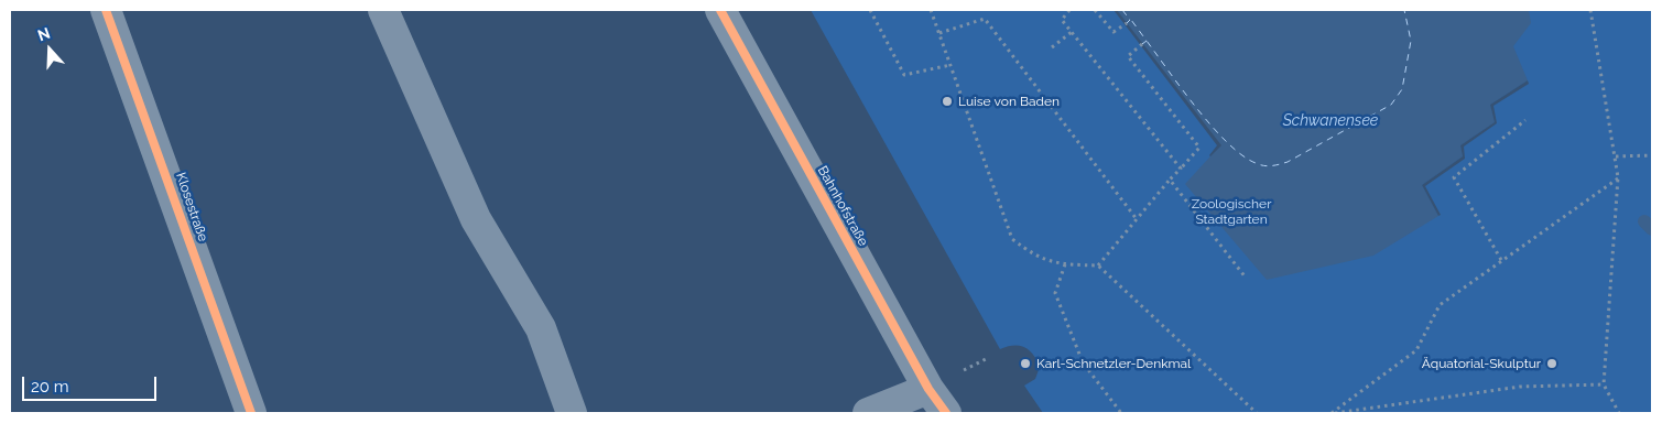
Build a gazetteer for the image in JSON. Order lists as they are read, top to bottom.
{
  "streets": {
    "street": ["Bahnhofstraße", "Klosestraße"]
  },
  "water": ["Schwanensee"],
  "parks": ["Zoologischer Stadtgarten"],
  "places": ["Luise von Baden", "Karl-Schnetzler-Denkmal", "Äquatorial-Skulptur"],
  "scale_bar": "20 m",
  "north": "top"
}
